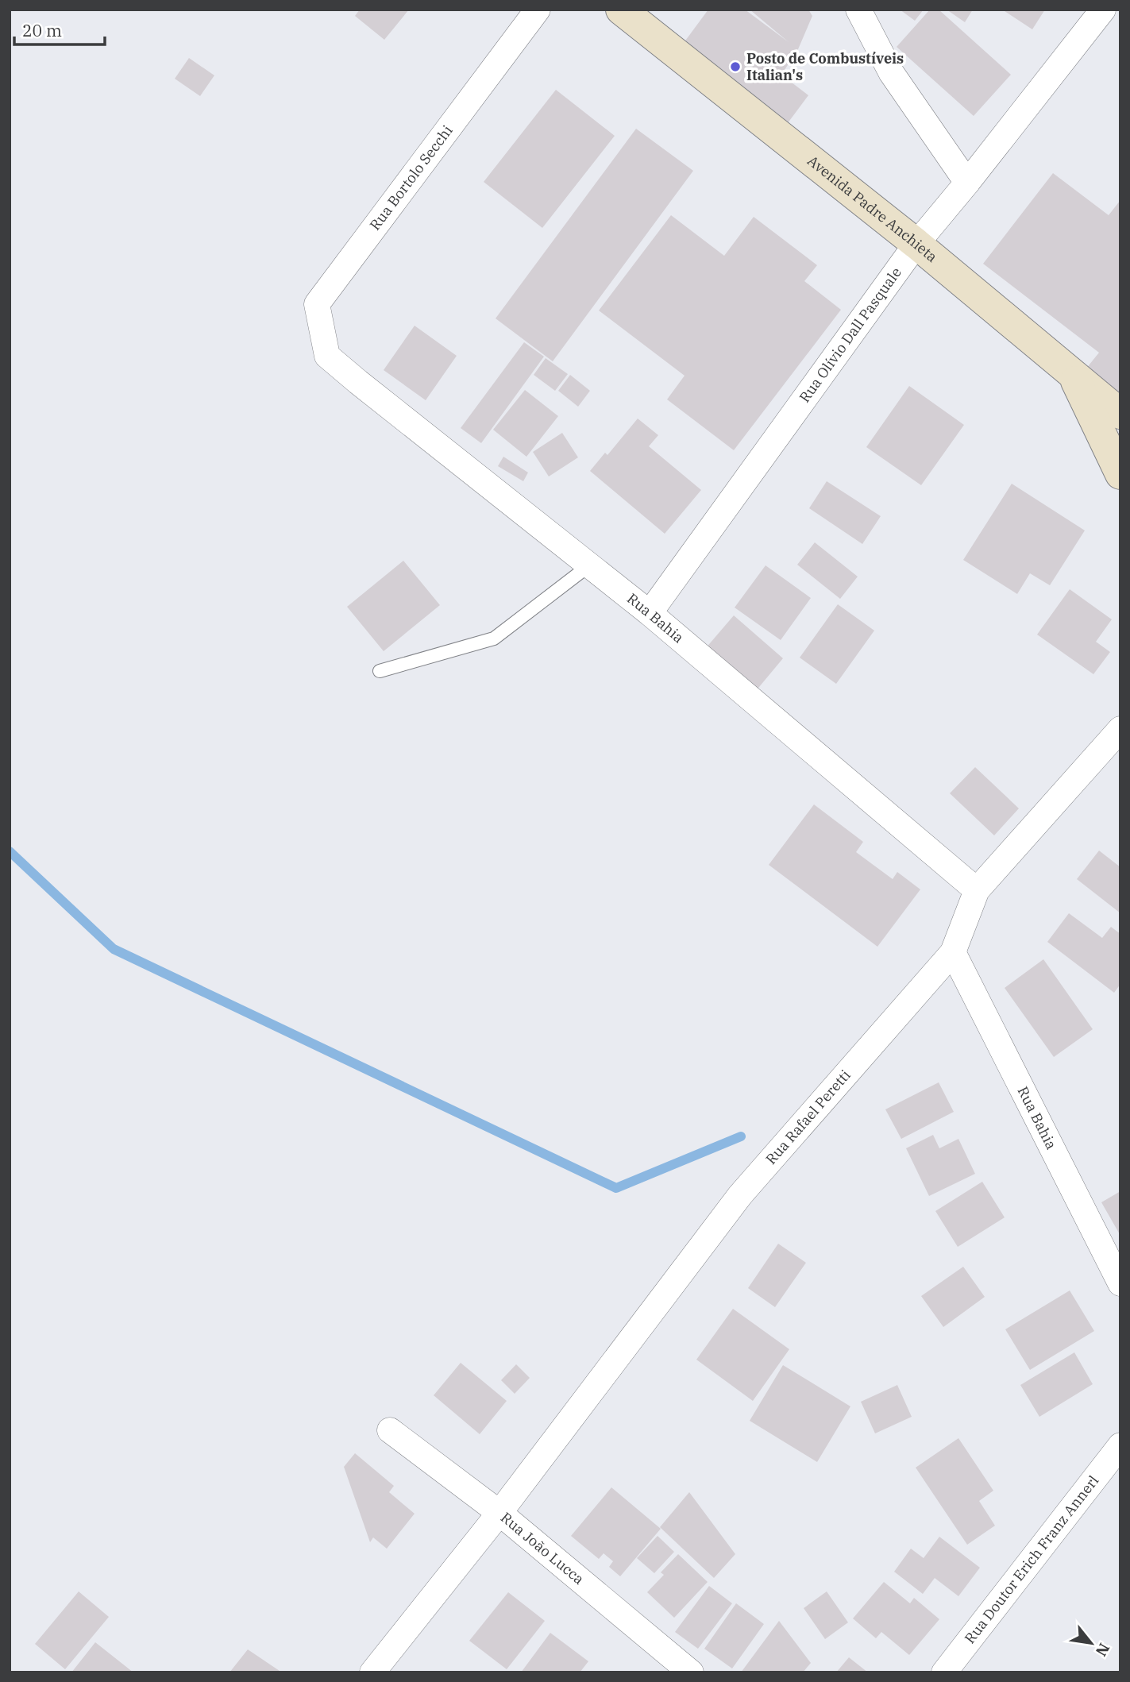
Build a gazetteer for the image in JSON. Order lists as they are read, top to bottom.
{
  "streets": {
    "street": [
      "Rua Bortolo Secchi",
      "Avenida Padre Anchieta",
      "Rua Olívio Dall Pasquale",
      "Rua Bahia",
      "Rua Rafael Peretti",
      "Rua João Lucca",
      "Rua Doutor Erich Franz Annerl"
    ]
  },
  "crossings": [
    ["Rua Bortolo Secchi", "Rua Bahia"],
    ["Avenida Padre Anchieta", "Rua Olívio Dall Pasquale"],
    ["Rua Olívio Dall Pasquale", "Rua Bahia"],
    ["Rua Bahia", "Rua Rafael Peretti"],
    ["Rua Rafael Peretti", "Rua João Lucca"]
  ],
  "places": ["Posto de Combustíveis Italian's"],
  "scale_bar": "20 m",
  "north": "bottom right"
}
